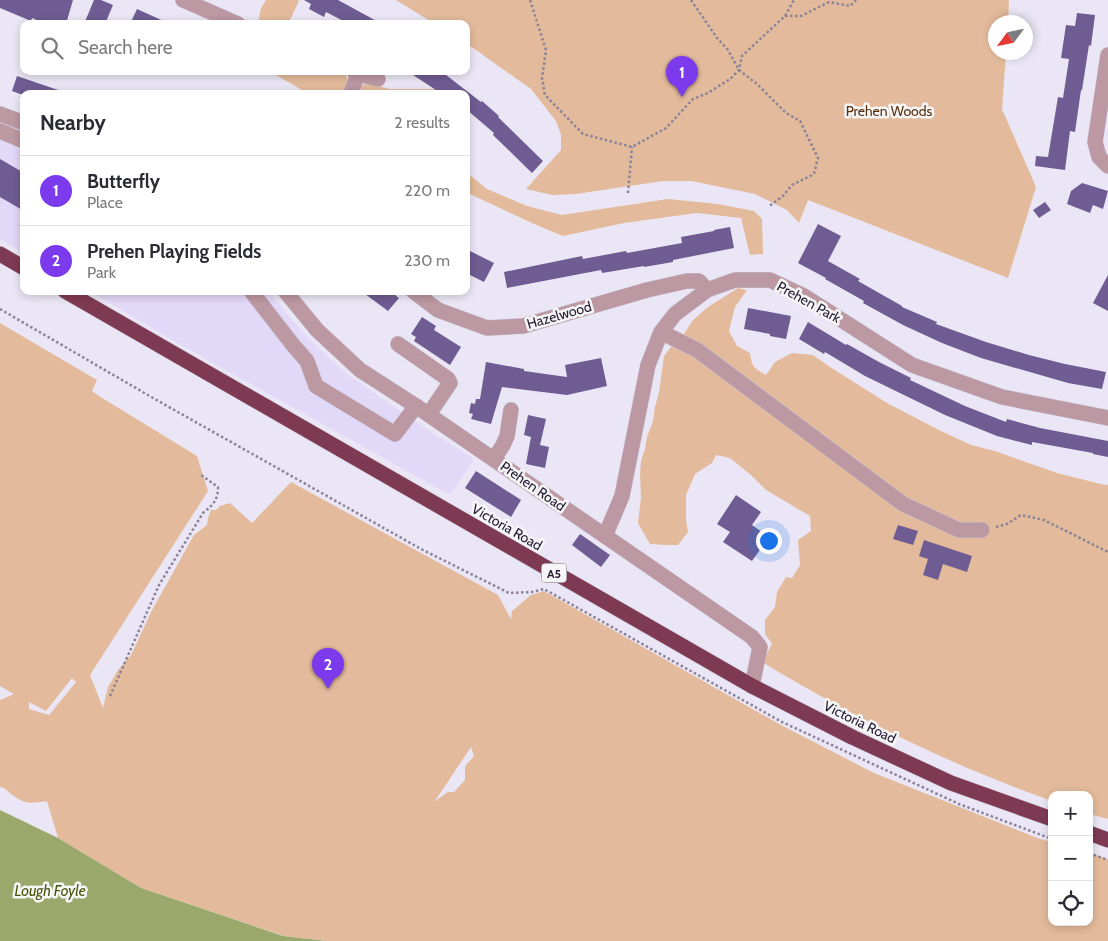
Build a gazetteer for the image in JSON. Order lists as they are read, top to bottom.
{
  "streets": {
    "highway": ["Victoria Road", "A5"],
    "street": ["Prehen Park", "Hazelwood", "Prehen Road"]
  },
  "crossings": [
    ["Prehen Park", "Hazelwood"],
    ["Prehen Park", "Prehen Road"],
    ["Prehen Road", "Victoria Road"]
  ],
  "water": ["Lough Foyle"],
  "parks": ["Prehen Woods"],
  "north": "bottom left",
  "page": {
    "search": "Search here",
    "pins": ["1", "2"],
    "heading": ["Nearby", "2 results"],
    "list": [
      {
        "mark": "1",
        "name": "Butterfly",
        "note": "Place",
        "value": "220 m"
      },
      {
        "mark": "2",
        "name": "Prehen Playing Fields",
        "note": "Park",
        "value": "230 m"
      }
    ],
    "map_buttons": ["+", "−"]
  }
}
